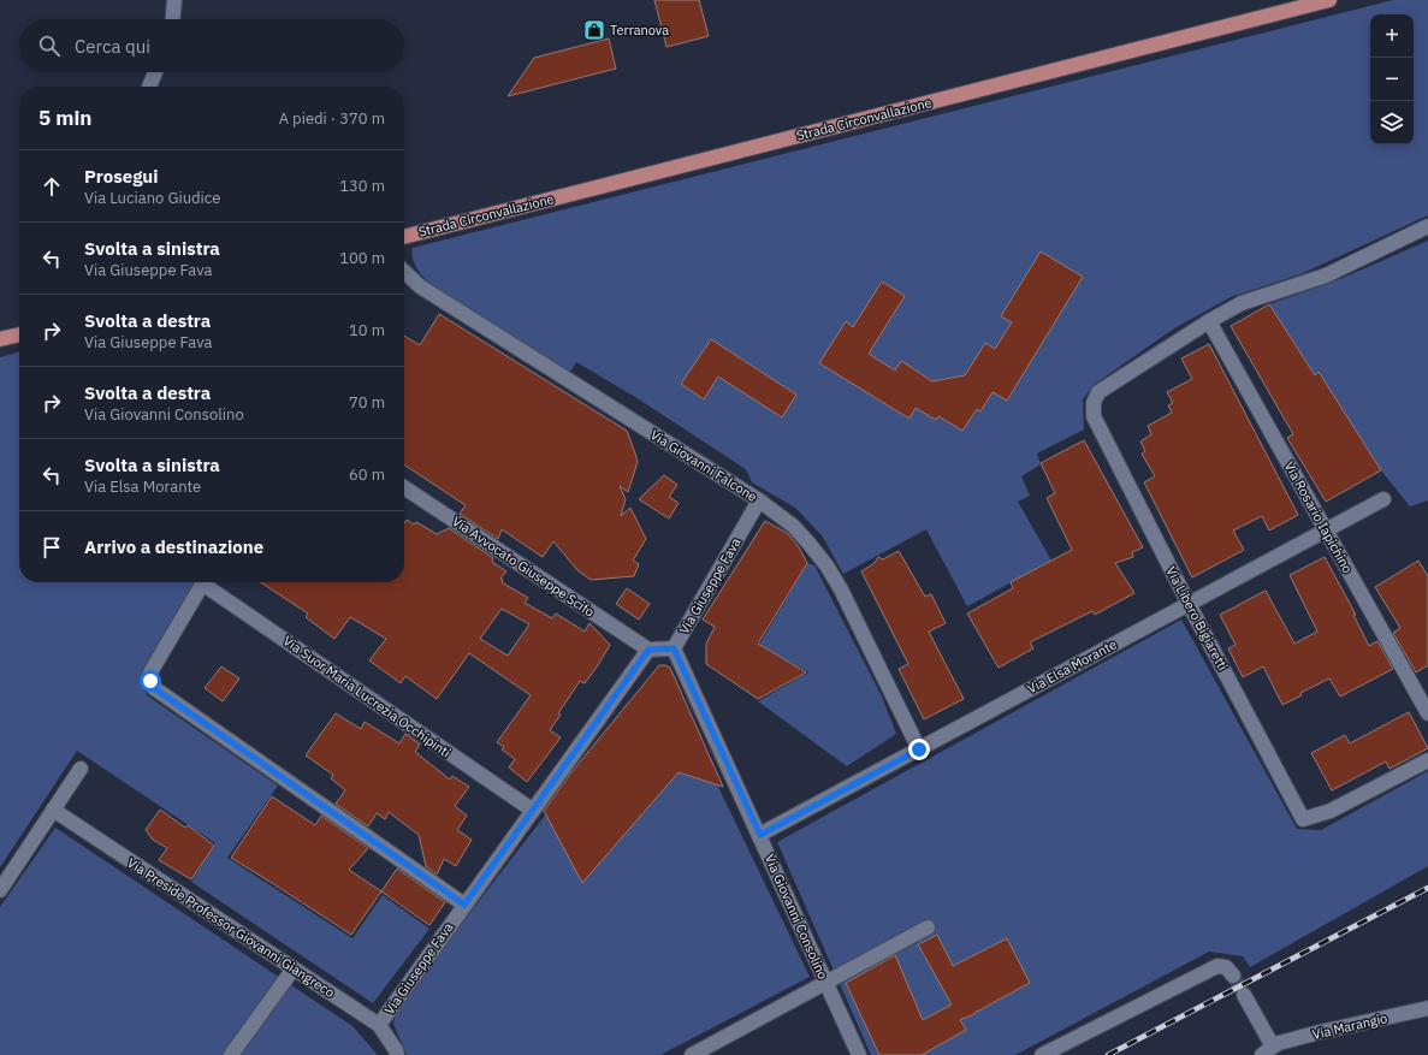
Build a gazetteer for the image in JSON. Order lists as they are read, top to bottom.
{
  "streets": {
    "main road": ["Strada Circonvallazione"],
    "street": [
      "Via Giovanni Falcone",
      "Via Rosario Iapichino",
      "Via Avvocato Giuseppe Scifo",
      "Via Giuseppe Fava",
      "Via Libero Bigiaretti",
      "Via Elsa Morante",
      "Via Suor Maria Lucrezia Occhipinti",
      "Via Giovanni Consolino",
      "Via Preside Professor Giovanni Giangreco",
      "Via Marangio"
    ]
  },
  "crossings": [
    ["Via Giovanni Falcone", "Via Giuseppe Fava"],
    ["Via Giovanni Falcone", "Via Elsa Morante"],
    ["Via Rosario Iapichino", "Via Libero Bigiaretti"],
    ["Via Rosario Iapichino", "Via Elsa Morante"],
    ["Via Avvocato Giuseppe Scifo", "Via Giuseppe Fava"],
    ["Via Giuseppe Fava", "Via Suor Maria Lucrezia Occhipinti"],
    ["Via Giuseppe Fava", "Via Giovanni Consolino"],
    ["Via Giuseppe Fava", "Via Preside Professor Giovanni Giangreco"],
    ["Via Libero Bigiaretti", "Via Elsa Morante"],
    ["Via Elsa Morante", "Via Giovanni Consolino"]
  ],
  "places": {
    "shop": ["Terranova"]
  },
  "page": {
    "map_buttons": ["+", "−"],
    "search": "Cerca qui",
    "heading": ["5 min", "A piedi · 370 m"],
    "list": [
      ["Prosegui", "Via Luciano Giudice", "130 m"],
      ["Svolta a sinistra", "Via Giuseppe Fava", "100 m"],
      ["Svolta a destra", "Via Giuseppe Fava", "10 m"],
      ["Svolta a destra", "Via Giovanni Consolino", "70 m"],
      ["Svolta a sinistra", "Via Elsa Morante", "60 m"],
      "Arrivo a destinazione"
    ]
  }
}
